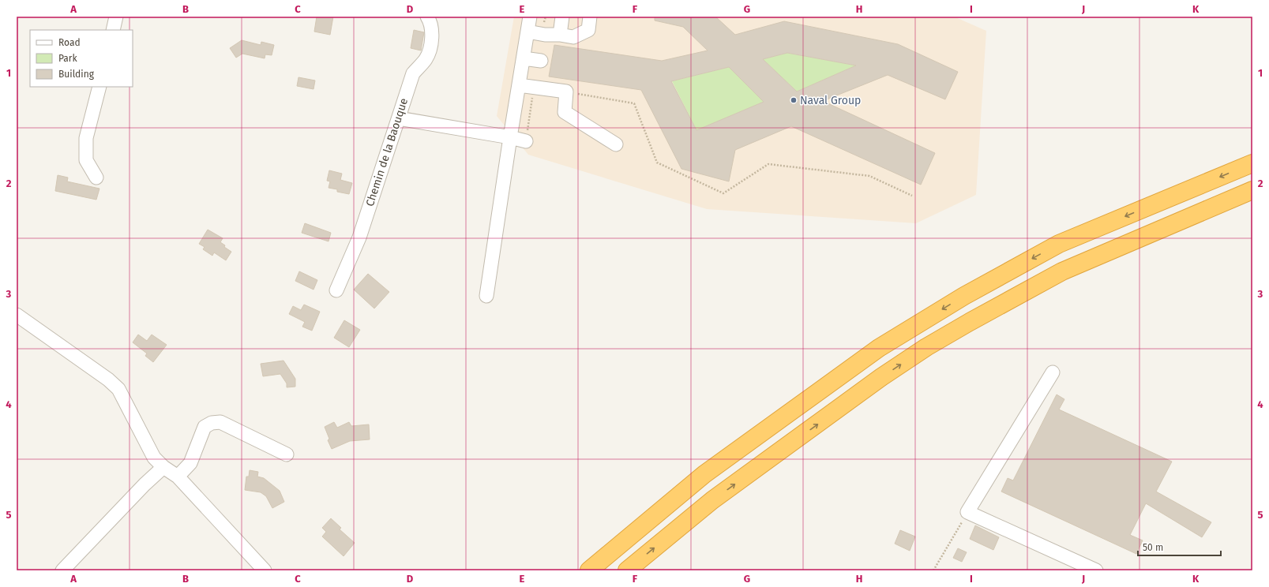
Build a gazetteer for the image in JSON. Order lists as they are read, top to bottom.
{
  "streets": {
    "street": ["Chemin de la Baouque"]
  },
  "places": ["Naval Group"],
  "legend": ["Road", "Park", "Building"],
  "scale_bar": "50 m",
  "grid": {
    "columns": [
      "A",
      "B",
      "C",
      "D",
      "E",
      "F",
      "G",
      "H",
      "I",
      "J",
      "K"
    ],
    "rows": [
      "1",
      "2",
      "3",
      "4",
      "5"
    ]
  }
}
